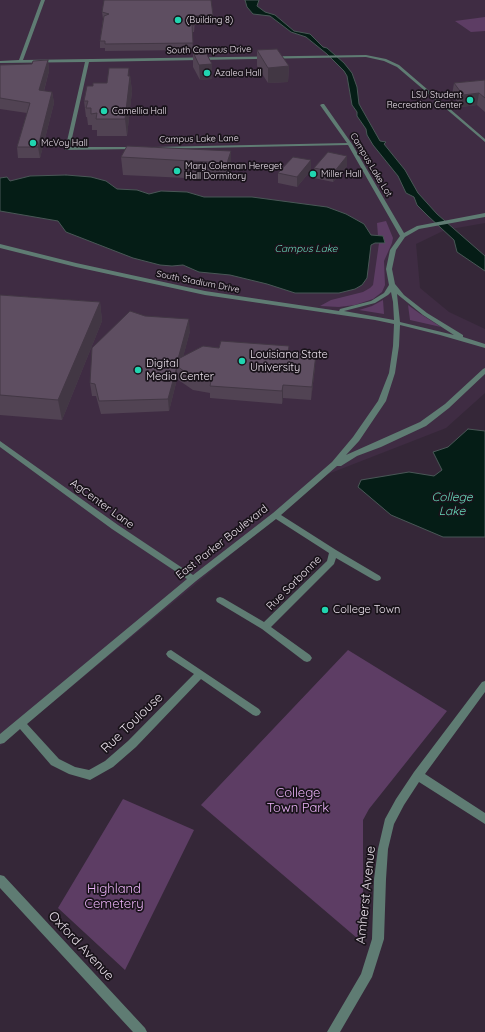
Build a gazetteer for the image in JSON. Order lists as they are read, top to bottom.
{
  "streets": {
    "street": [
      "South Campus Drive",
      "Campus Lake Lane",
      "Campus Lake Lot",
      "South Stadium Drive",
      "AgCenter Lane",
      "East Parker Boulevard",
      "Rue Sorbonne",
      "Rue Toulouse",
      "Amherst Avenue",
      "Oxford Avenue"
    ]
  },
  "crossings": [
    ["Campus Lake Lane", "Campus Lake Lot"],
    ["Campus Lake Lot", "East Parker Boulevard"],
    ["South Stadium Drive", "East Parker Boulevard"],
    ["AgCenter Lane", "East Parker Boulevard"],
    ["East Parker Boulevard", "Rue Toulouse"]
  ],
  "water": ["Campus Lake", "College Lake"],
  "parks": ["College Town Park", "Highland Cemetery"],
  "places": [
    "(Building 8)",
    "Azalea Hall",
    "LSU Student Recreation Center",
    "Camellia Hall",
    "McVoy Hall",
    "Mary Coleman Hereget Hall Dormitory",
    "Miller Hall",
    "Louisiana State University",
    "Digital Media Center",
    "College Town"
  ]
}
